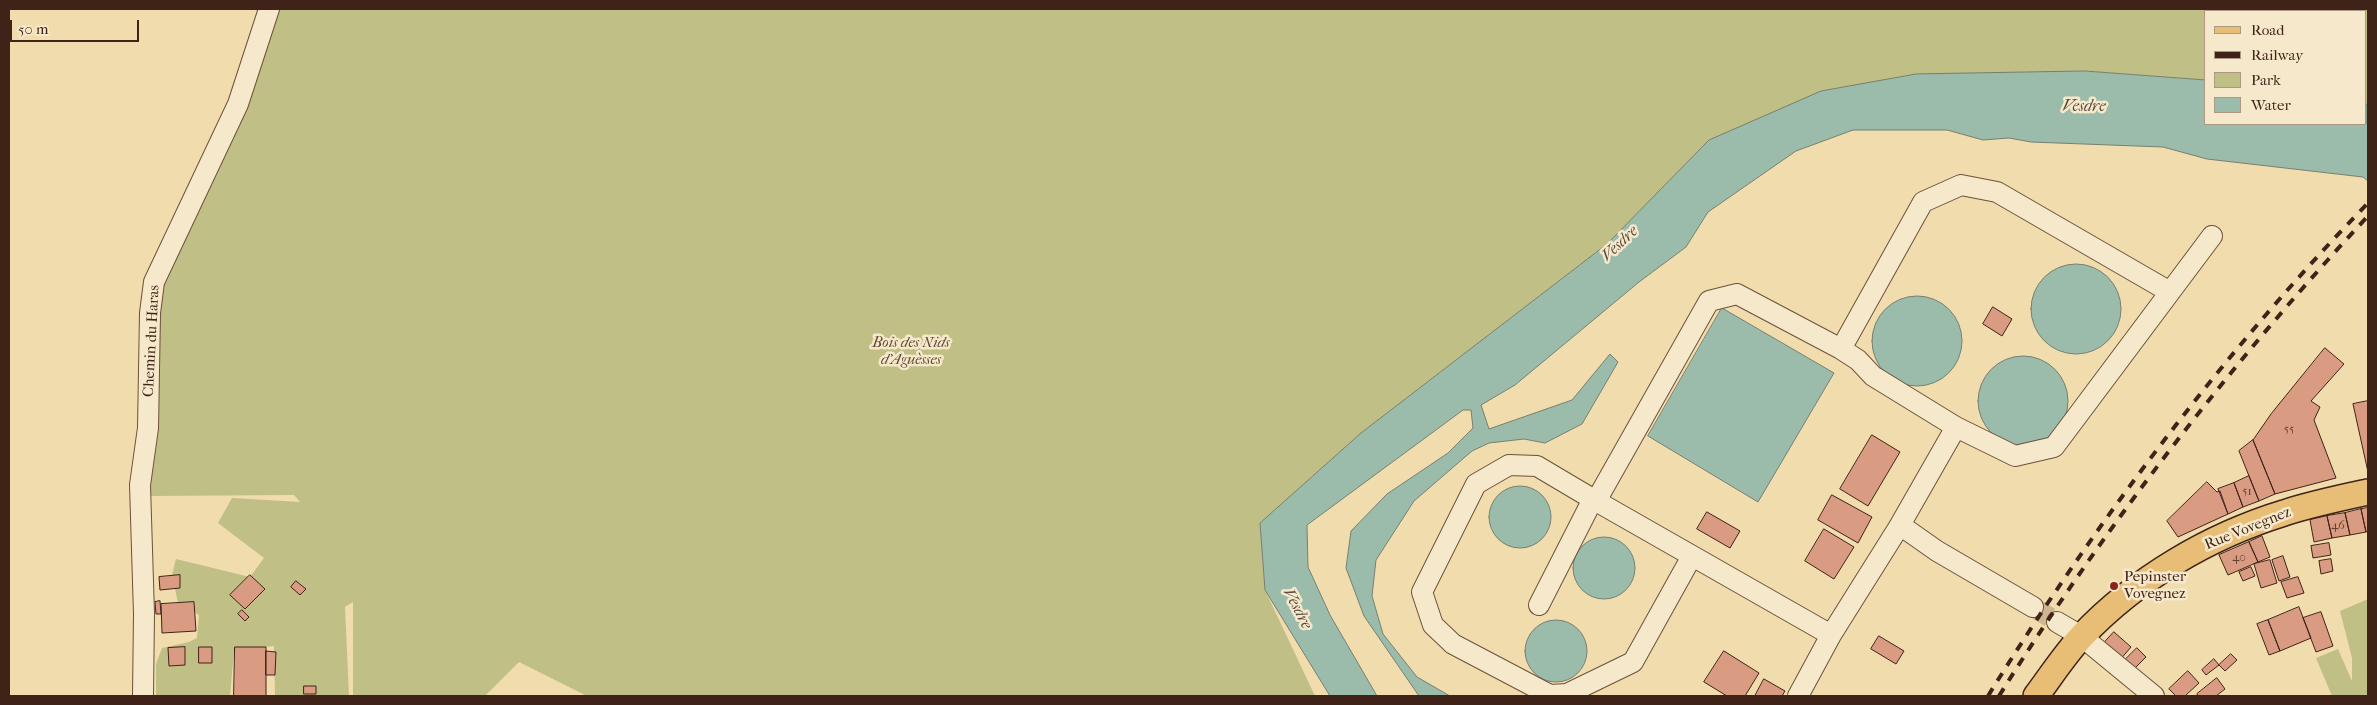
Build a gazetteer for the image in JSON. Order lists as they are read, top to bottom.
{
  "streets": {
    "main road": ["Rue Vovegnez"],
    "street": ["Chemin du Haras"]
  },
  "water": ["Vesdre"],
  "parks": ["Bois des Nids d'Aguèsses"],
  "places": ["Pepinster Vovegnez"],
  "house_numbers": [
    "55",
    "51",
    "46",
    "40"
  ],
  "legend": [
    "Road",
    "Railway",
    "Park",
    "Water"
  ],
  "scale_bar": "50 m"
}
